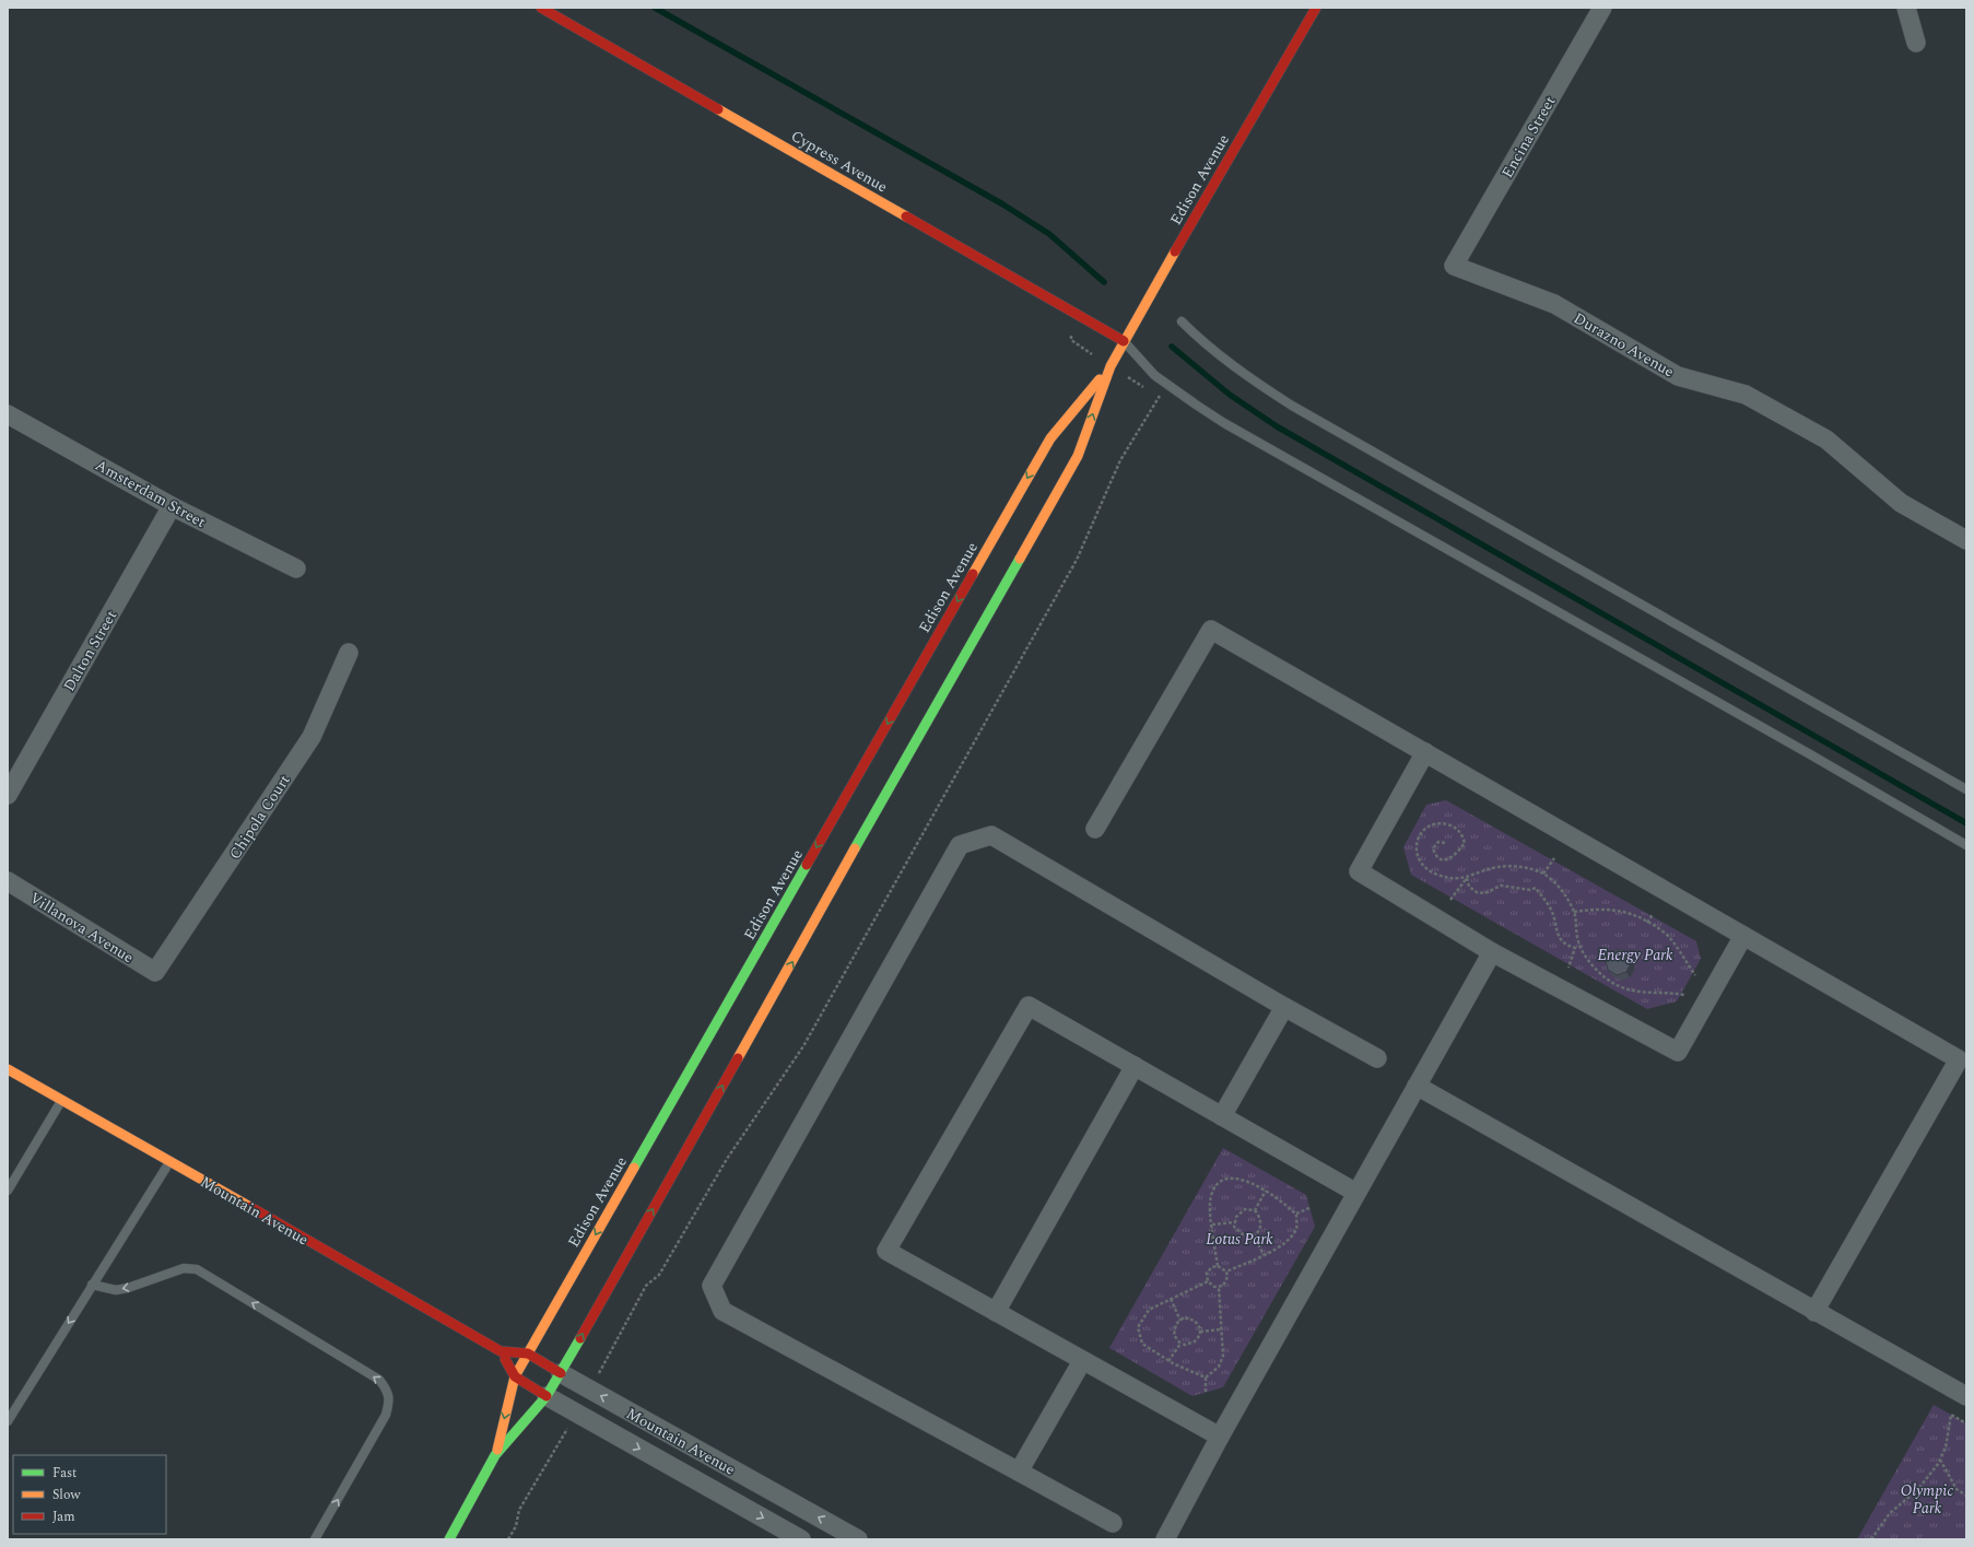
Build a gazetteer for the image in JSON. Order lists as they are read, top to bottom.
{
  "streets": {
    "main road": ["Cypress Avenue", "Edison Avenue", "Mountain Avenue"],
    "street": [
      "Encina Street",
      "Durazno Avenue",
      "Amsterdam Street",
      "Dalton Street",
      "Chipola Court",
      "Villanova Avenue"
    ]
  },
  "crossings": [
    ["Encina Street", "Durazno Avenue"],
    ["Cypress Avenue", "Edison Avenue"],
    ["Edison Avenue", "Mountain Avenue"],
    ["Amsterdam Street", "Dalton Street"],
    ["Chipola Court", "Villanova Avenue"]
  ],
  "parks": ["Energy Park", "Lotus Park", "Olympic Park"],
  "legend": ["Fast", "Slow", "Jam"]
}
